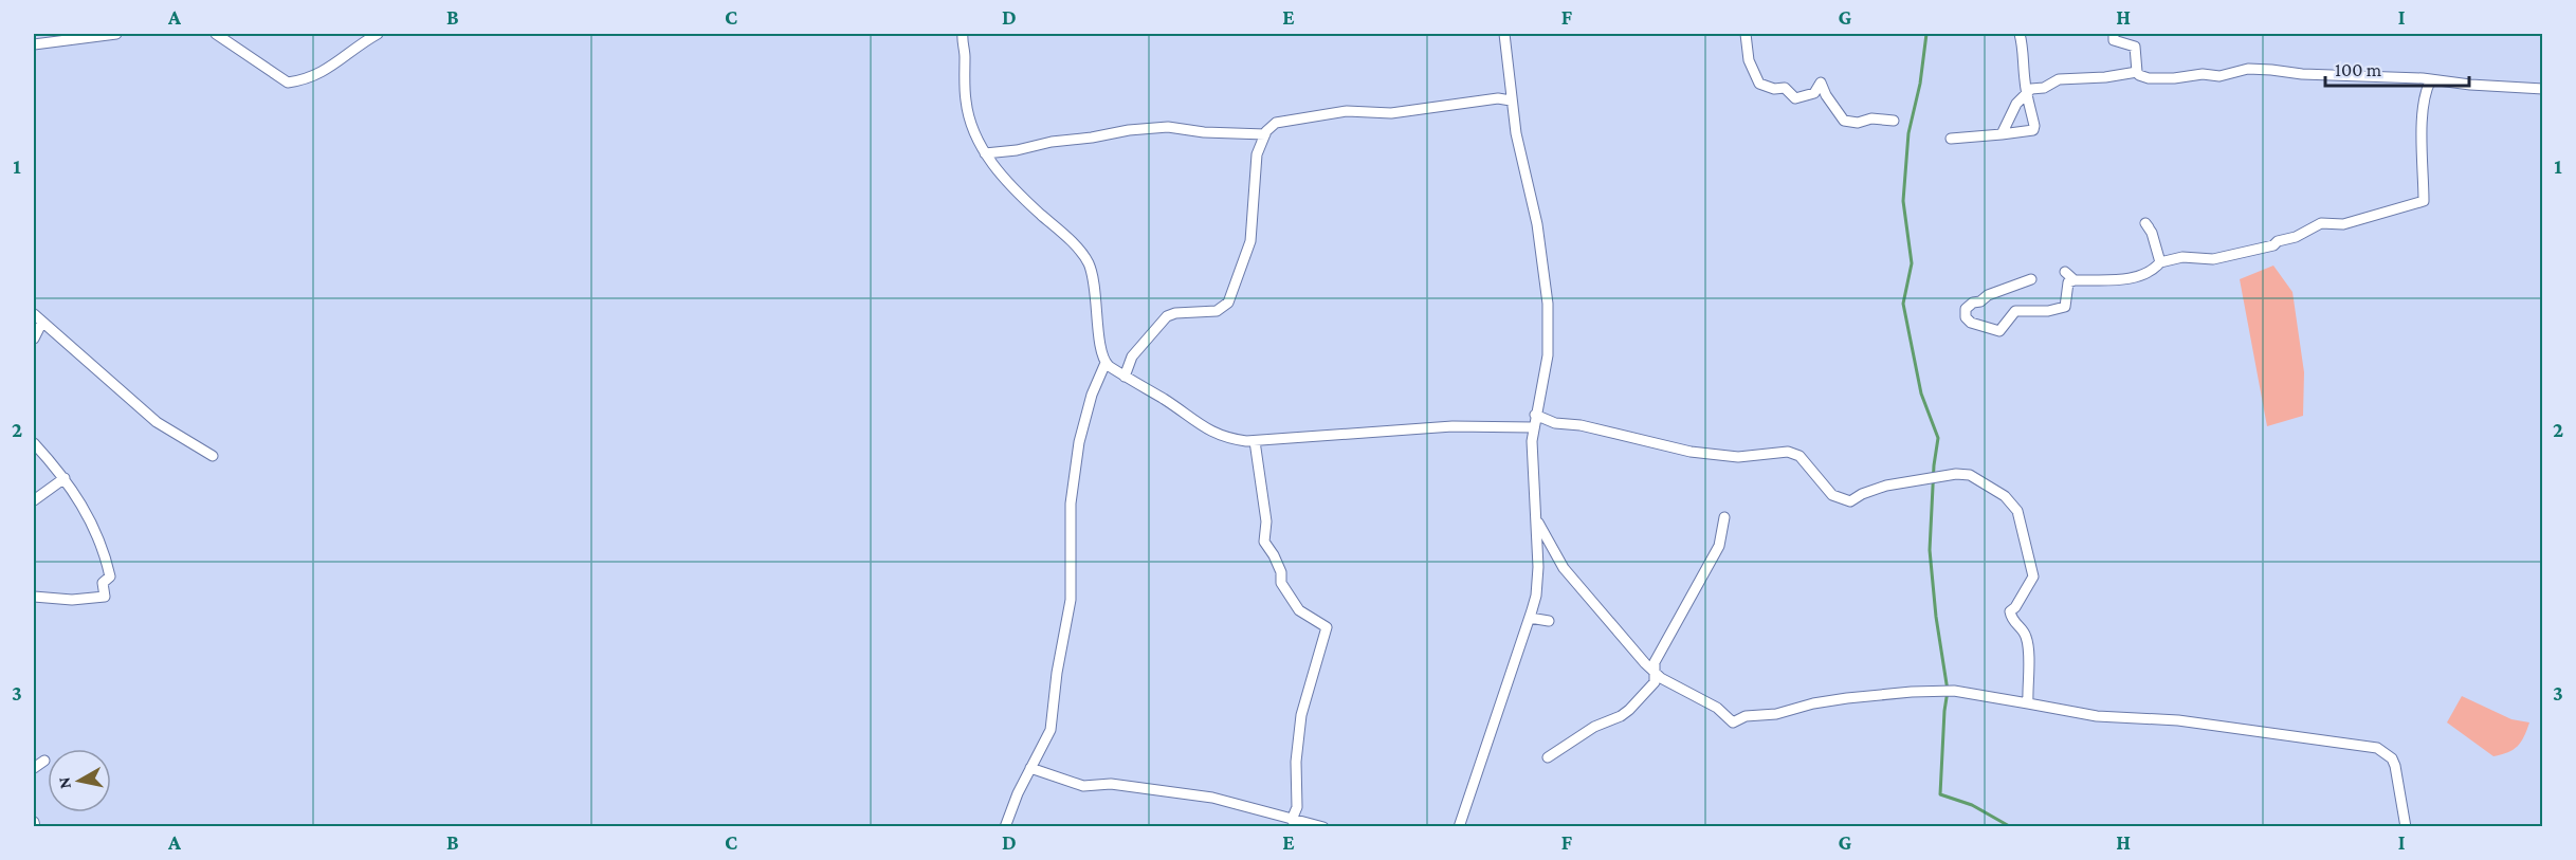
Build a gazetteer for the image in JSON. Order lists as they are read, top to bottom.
{
  "scale_bar": "100 m",
  "north": "left",
  "grid": {
    "columns": [
      "A",
      "B",
      "C",
      "D",
      "E",
      "F",
      "G",
      "H",
      "I"
    ],
    "rows": ["1", "2", "3"]
  }
}
